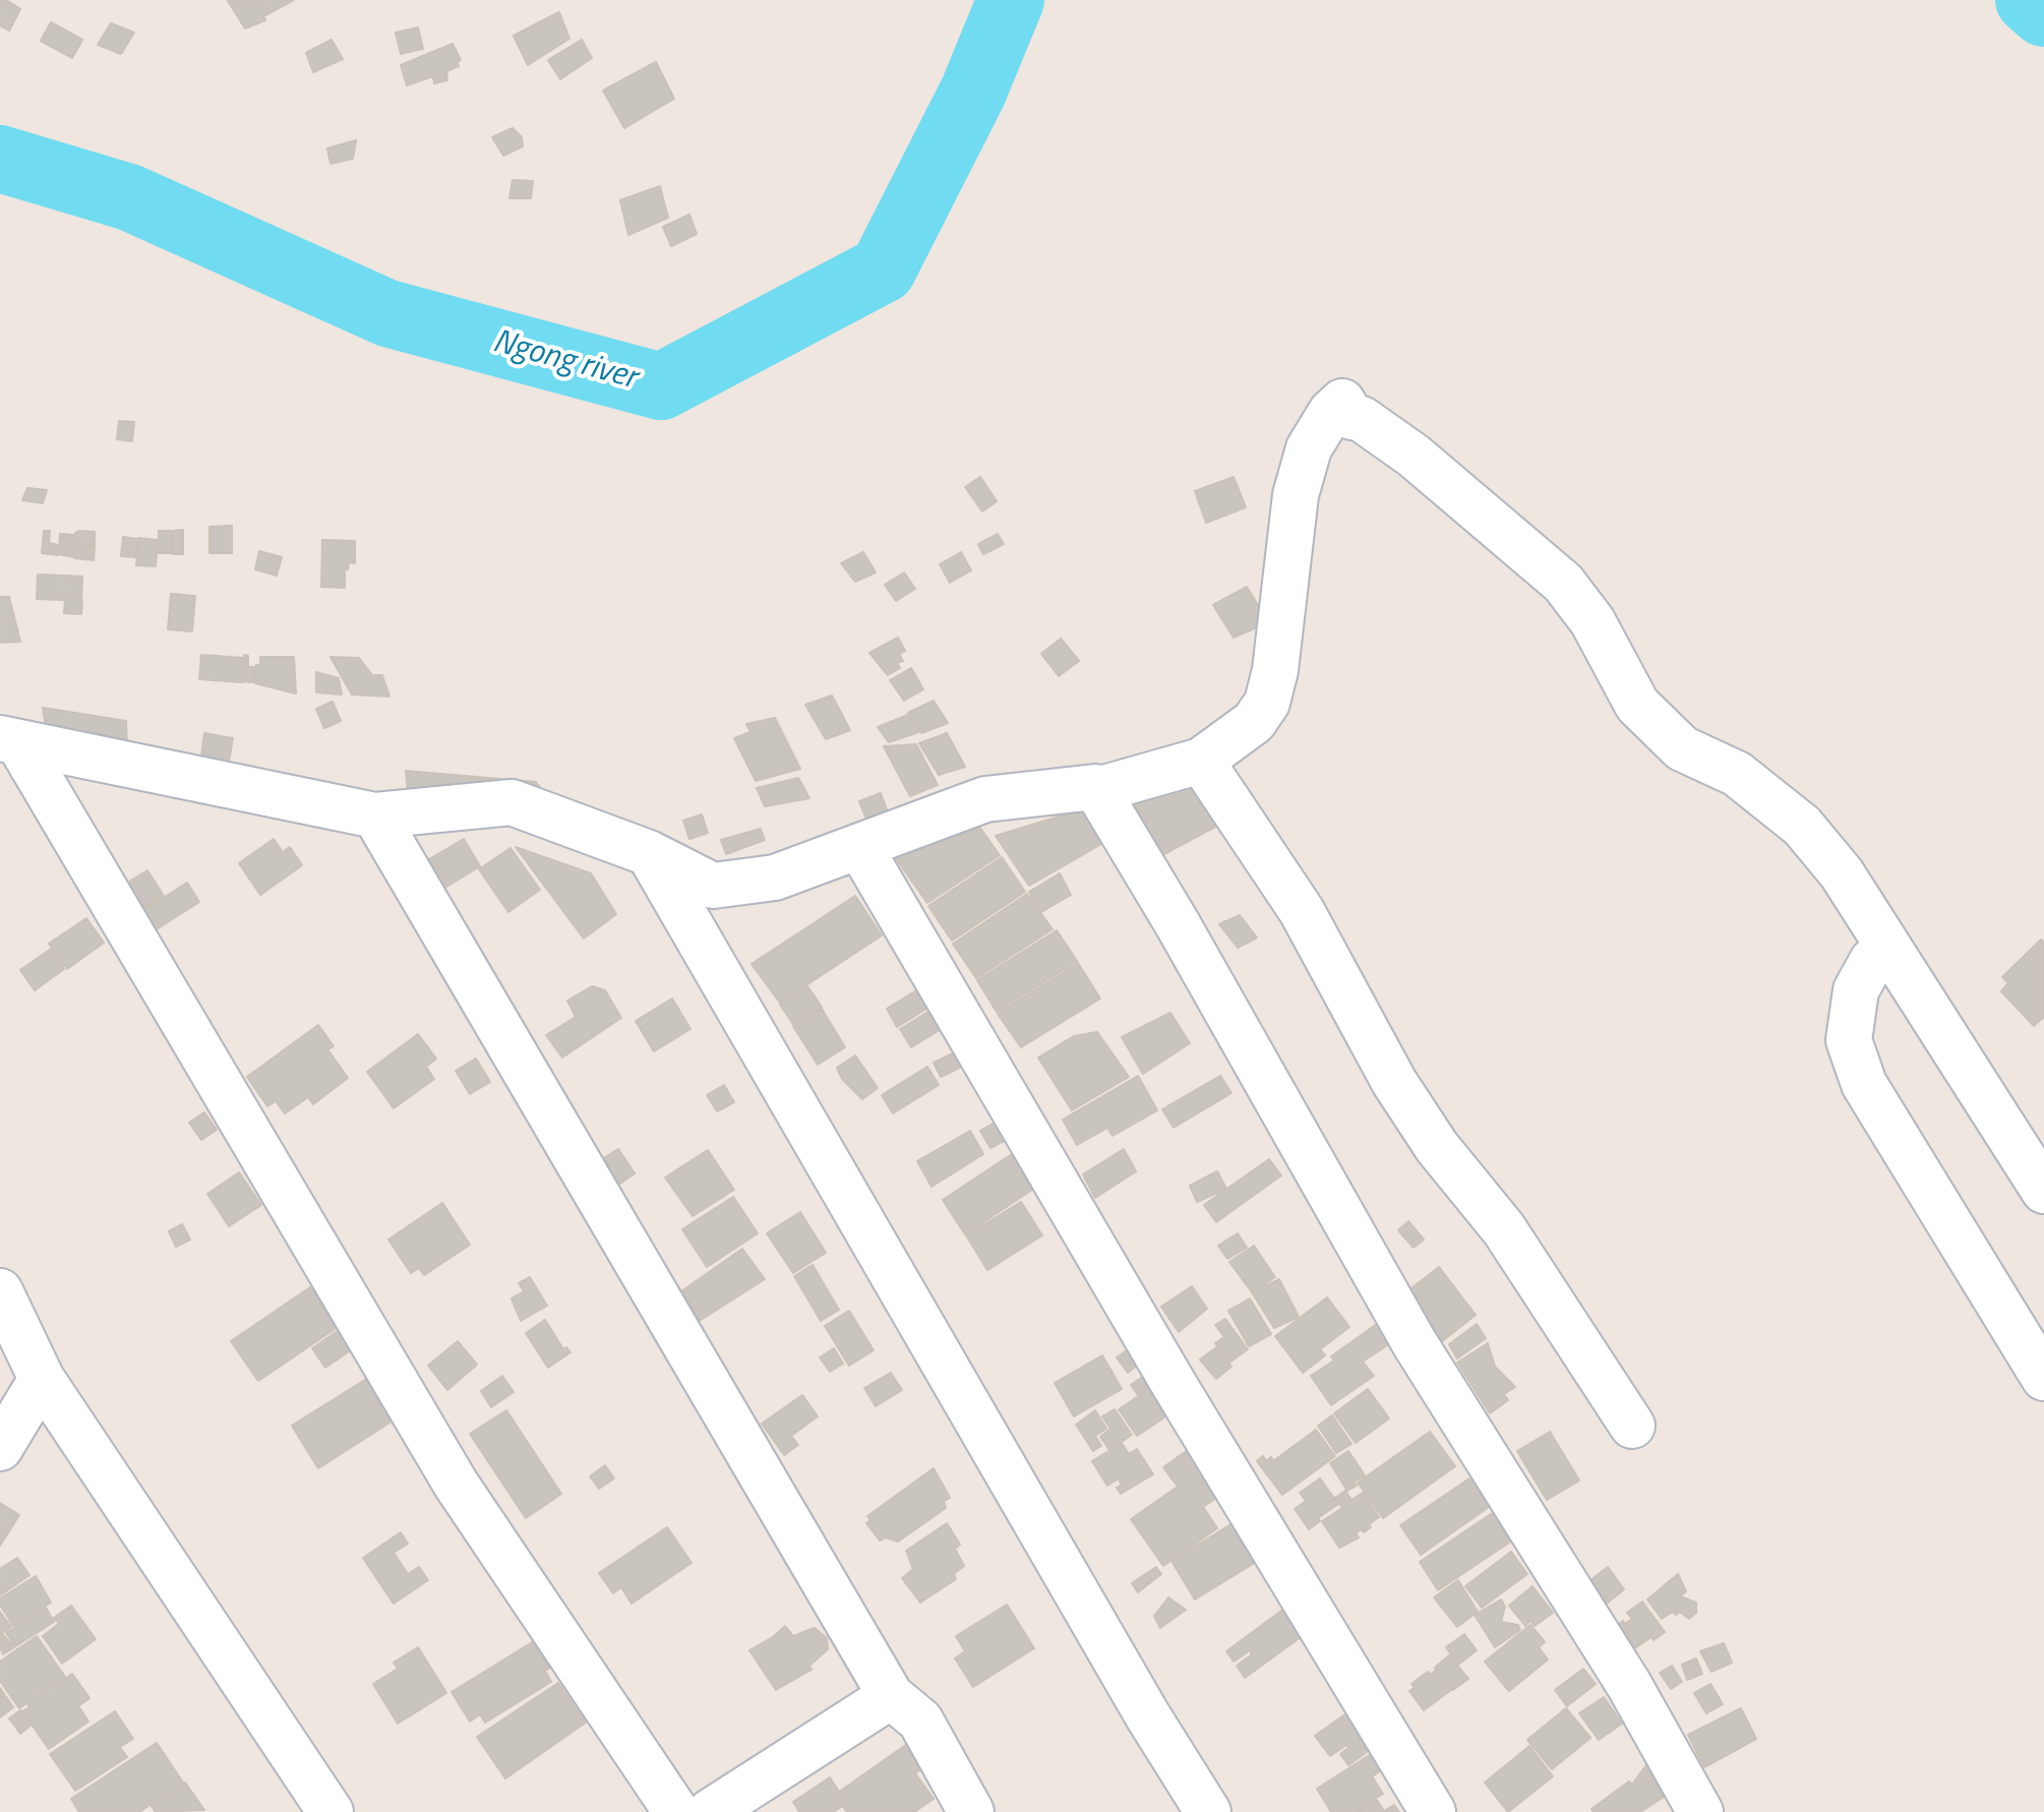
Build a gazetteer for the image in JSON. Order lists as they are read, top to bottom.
{
  "water": ["Ngong river"]
}
